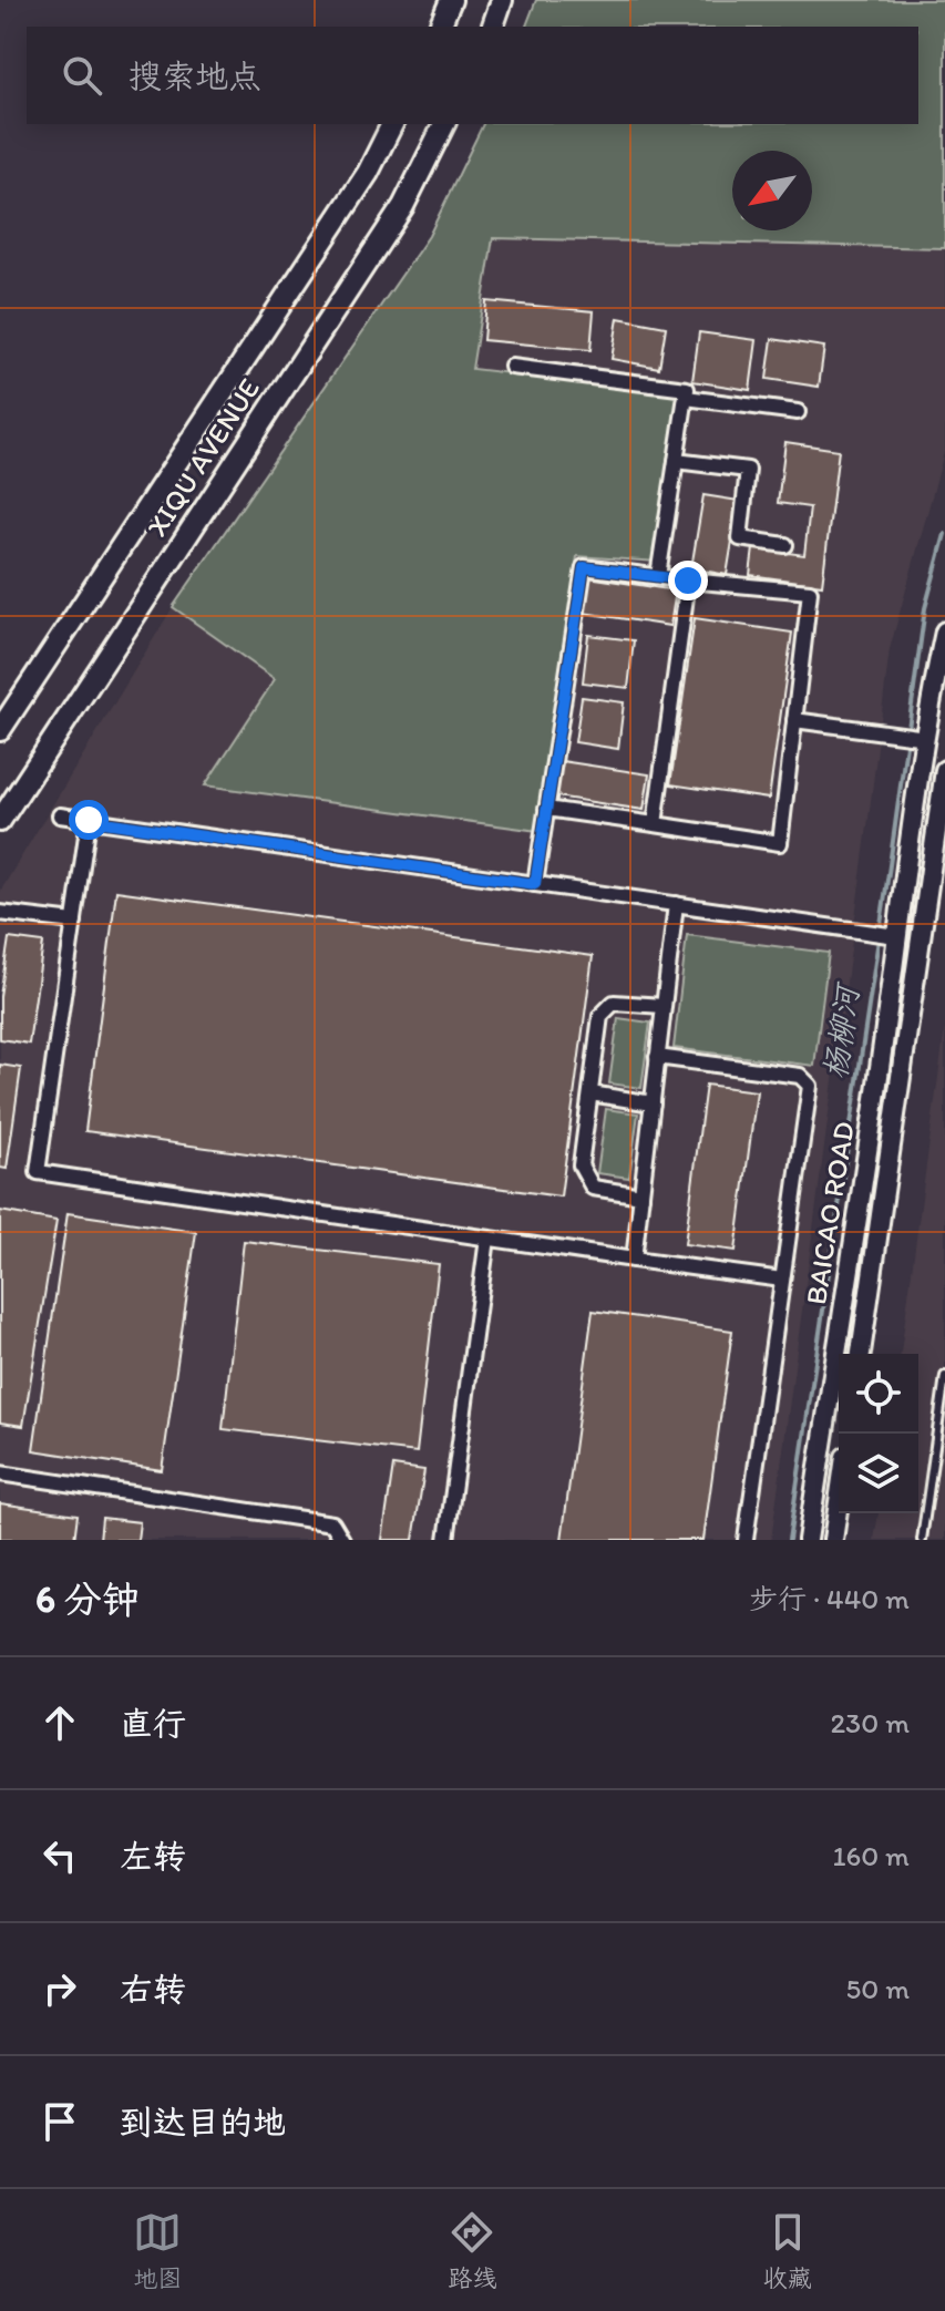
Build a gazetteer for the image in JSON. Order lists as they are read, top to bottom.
{
  "streets": {
    "main road": ["XIQU AVENUE"],
    "street": ["BAICAO ROAD"]
  },
  "water": ["杨柳河"],
  "north": "bottom left",
  "page": {
    "search": "搜索地点",
    "heading": ["6 分钟", "步行 · 440 m"],
    "list": [
      ["直行", "230 m"],
      ["左转", "160 m"],
      ["右转", "50 m"],
      "到达目的地"
    ],
    "nav": ["地图", "路线", "收藏"]
  }
}
